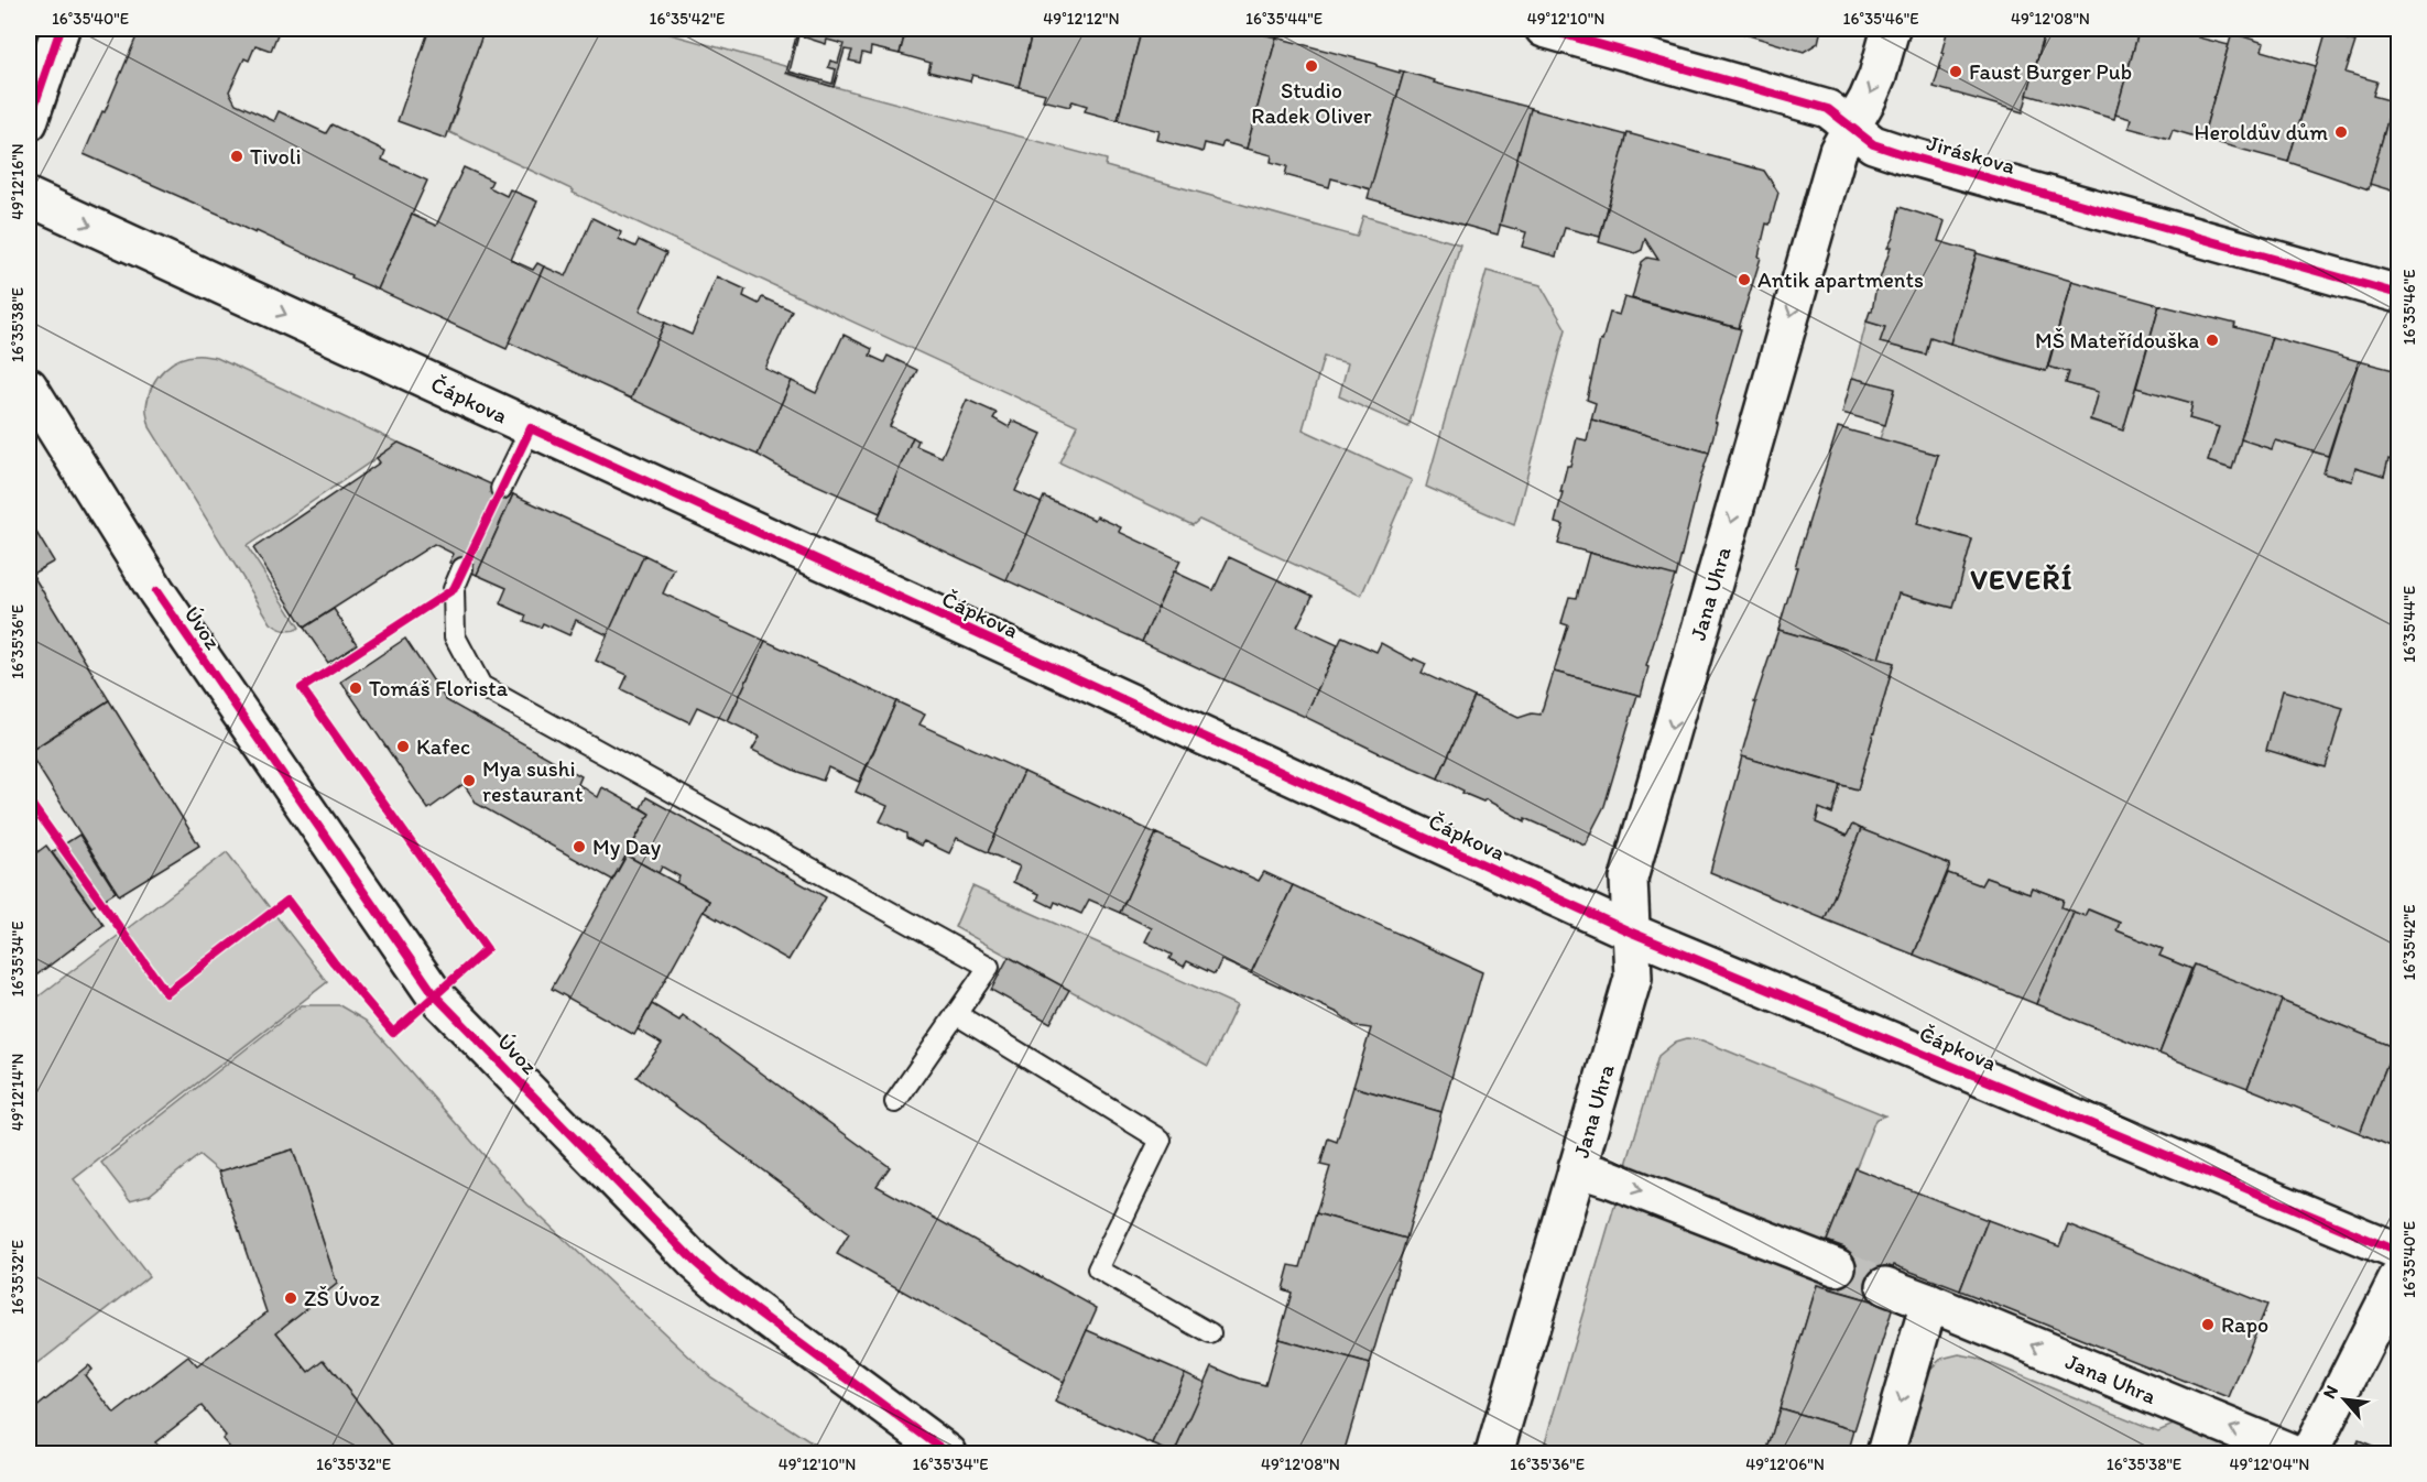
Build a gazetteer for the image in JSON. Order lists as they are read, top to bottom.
{
  "streets": {
    "street": [
      "Jiráskova",
      "Čápkova",
      "Jana Uhra",
      "Úvoz"
    ]
  },
  "crossings": [
    ["Jiráskova", "Jana Uhra"],
    ["Čápkova", "Jana Uhra"]
  ],
  "districts": ["VEVEŘÍ"],
  "places": [
    "Studio Radek Oliver",
    "Faust Burger Pub",
    "Heroldův dům",
    "Tivoli",
    "Antik apartments",
    "MŠ Mateřídouška",
    "Tomáš Florista",
    "Kafec",
    "Mya sushi restaurant",
    "My Day",
    "ZŠ Úvoz",
    "Rapo"
  ],
  "north": "top left",
  "coordinates": [
    "16°35'40\"E",
    "16°35'42\"E",
    "49°12'12\"N",
    "16°35'44\"E",
    "49°12'10\"N",
    "16°35'46\"E",
    "49°12'08\"N",
    "49°12'16\"N",
    "16°35'38\"E",
    "16°35'36\"E",
    "16°35'34\"E",
    "49°12'14\"N",
    "16°35'32\"E",
    "49°12'06\"N",
    "49°12'04\"N"
  ]
}
